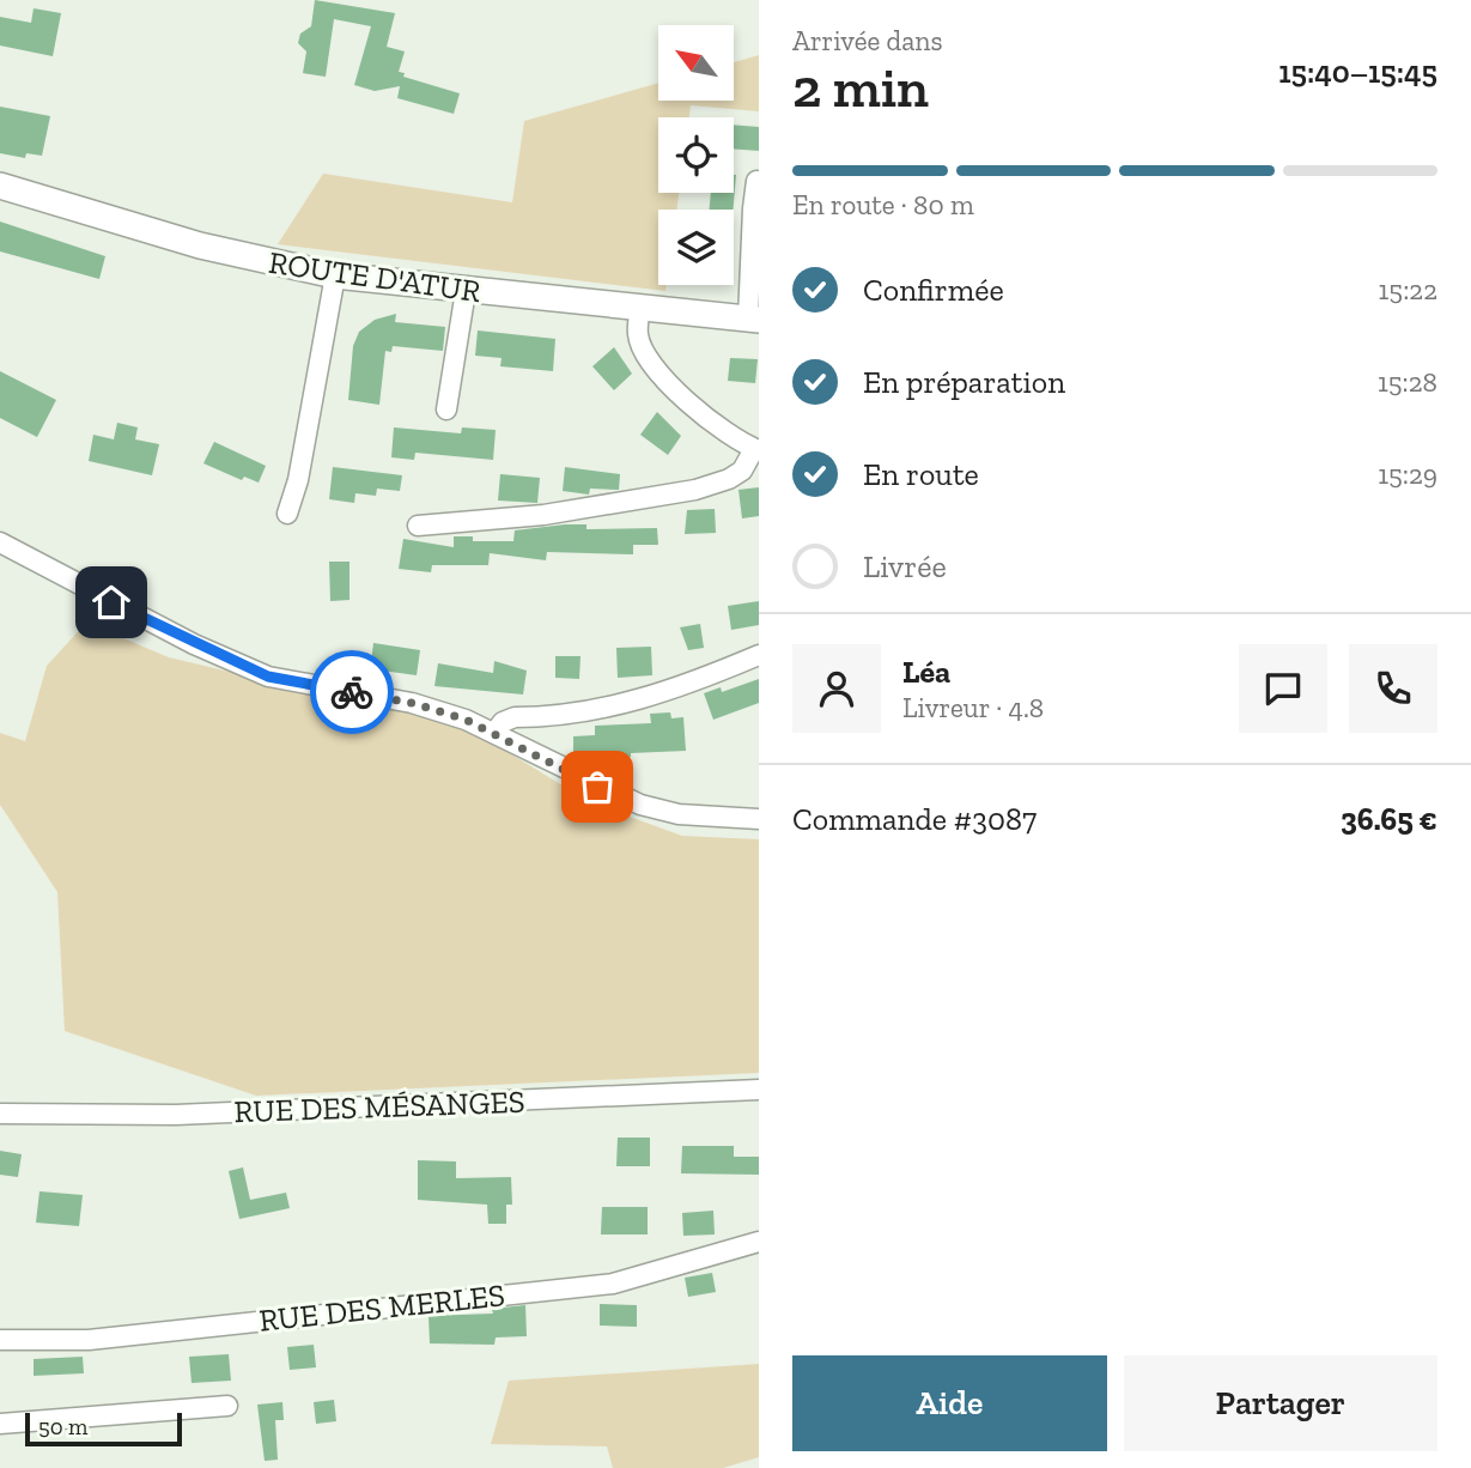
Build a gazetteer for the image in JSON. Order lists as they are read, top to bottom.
{
  "streets": {
    "main road": ["ROUTE D'ATUR"],
    "street": ["RUE DES MÉSANGES", "RUE DES MERLES"]
  },
  "scale_bar": "50 m",
  "north": "top left",
  "page": {
    "heading": ["2 min", "Arrivée dans", "15:40–15:45"],
    "panel": [
      "Léa",
      "Livreur · 4.8",
      "Commande #3087",
      "36.65 €"
    ],
    "bar": "En route · 80 m",
    "list": [
      ["Confirmée", "15:22"],
      ["En préparation", "15:28"],
      ["En route", "15:29"],
      "Livrée"
    ],
    "buttons": ["Aide", "Partager"],
    "scale": "50 m"
  }
}
